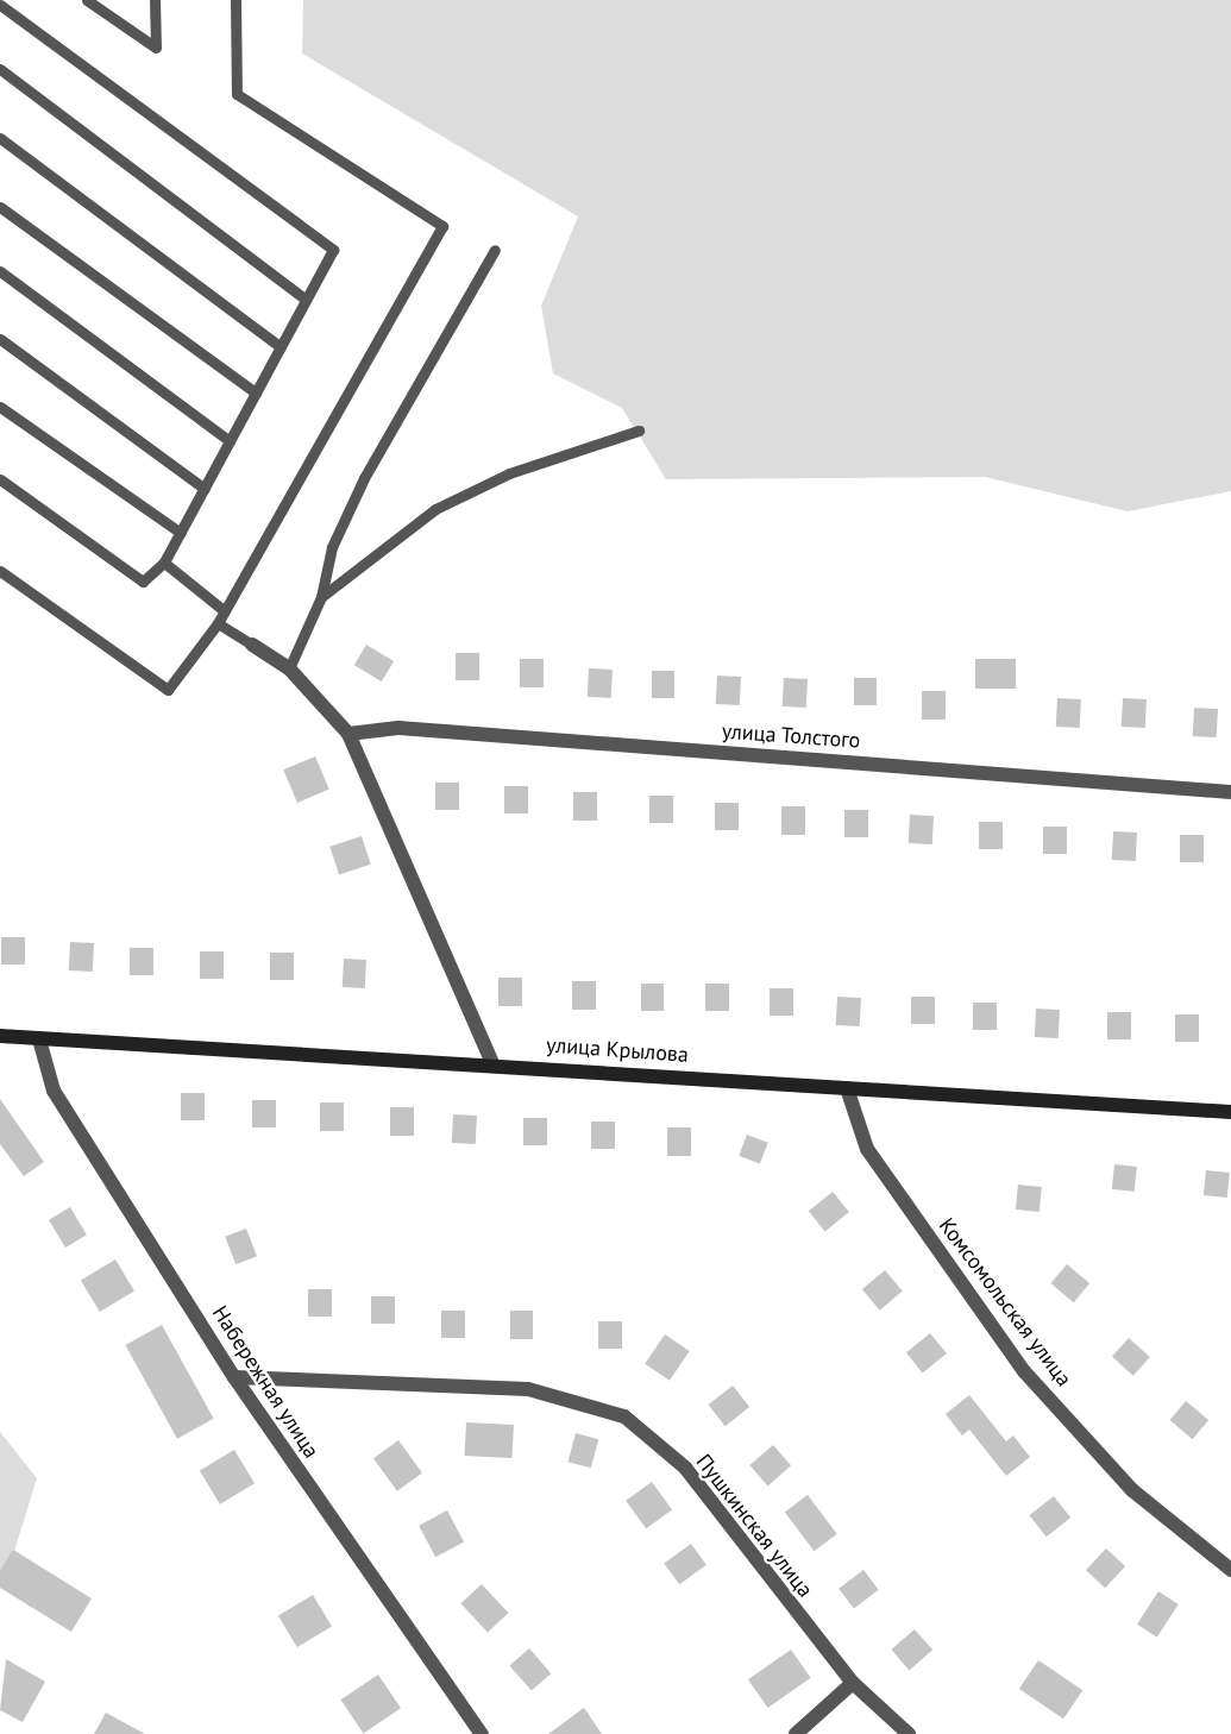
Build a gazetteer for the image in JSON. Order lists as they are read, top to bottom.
{
  "streets": {
    "main road": ["улица Крылова"],
    "street": [
      "улица Толстого",
      "Комсомольская улица",
      "Набережная улица",
      "Пушкинская улица"
    ]
  },
  "crossings": [
    ["улица Крылова", "Комсомольская улица"],
    ["улица Крылова", "Набережная улица"],
    ["Набережная улица", "Пушкинская улица"]
  ]
}
